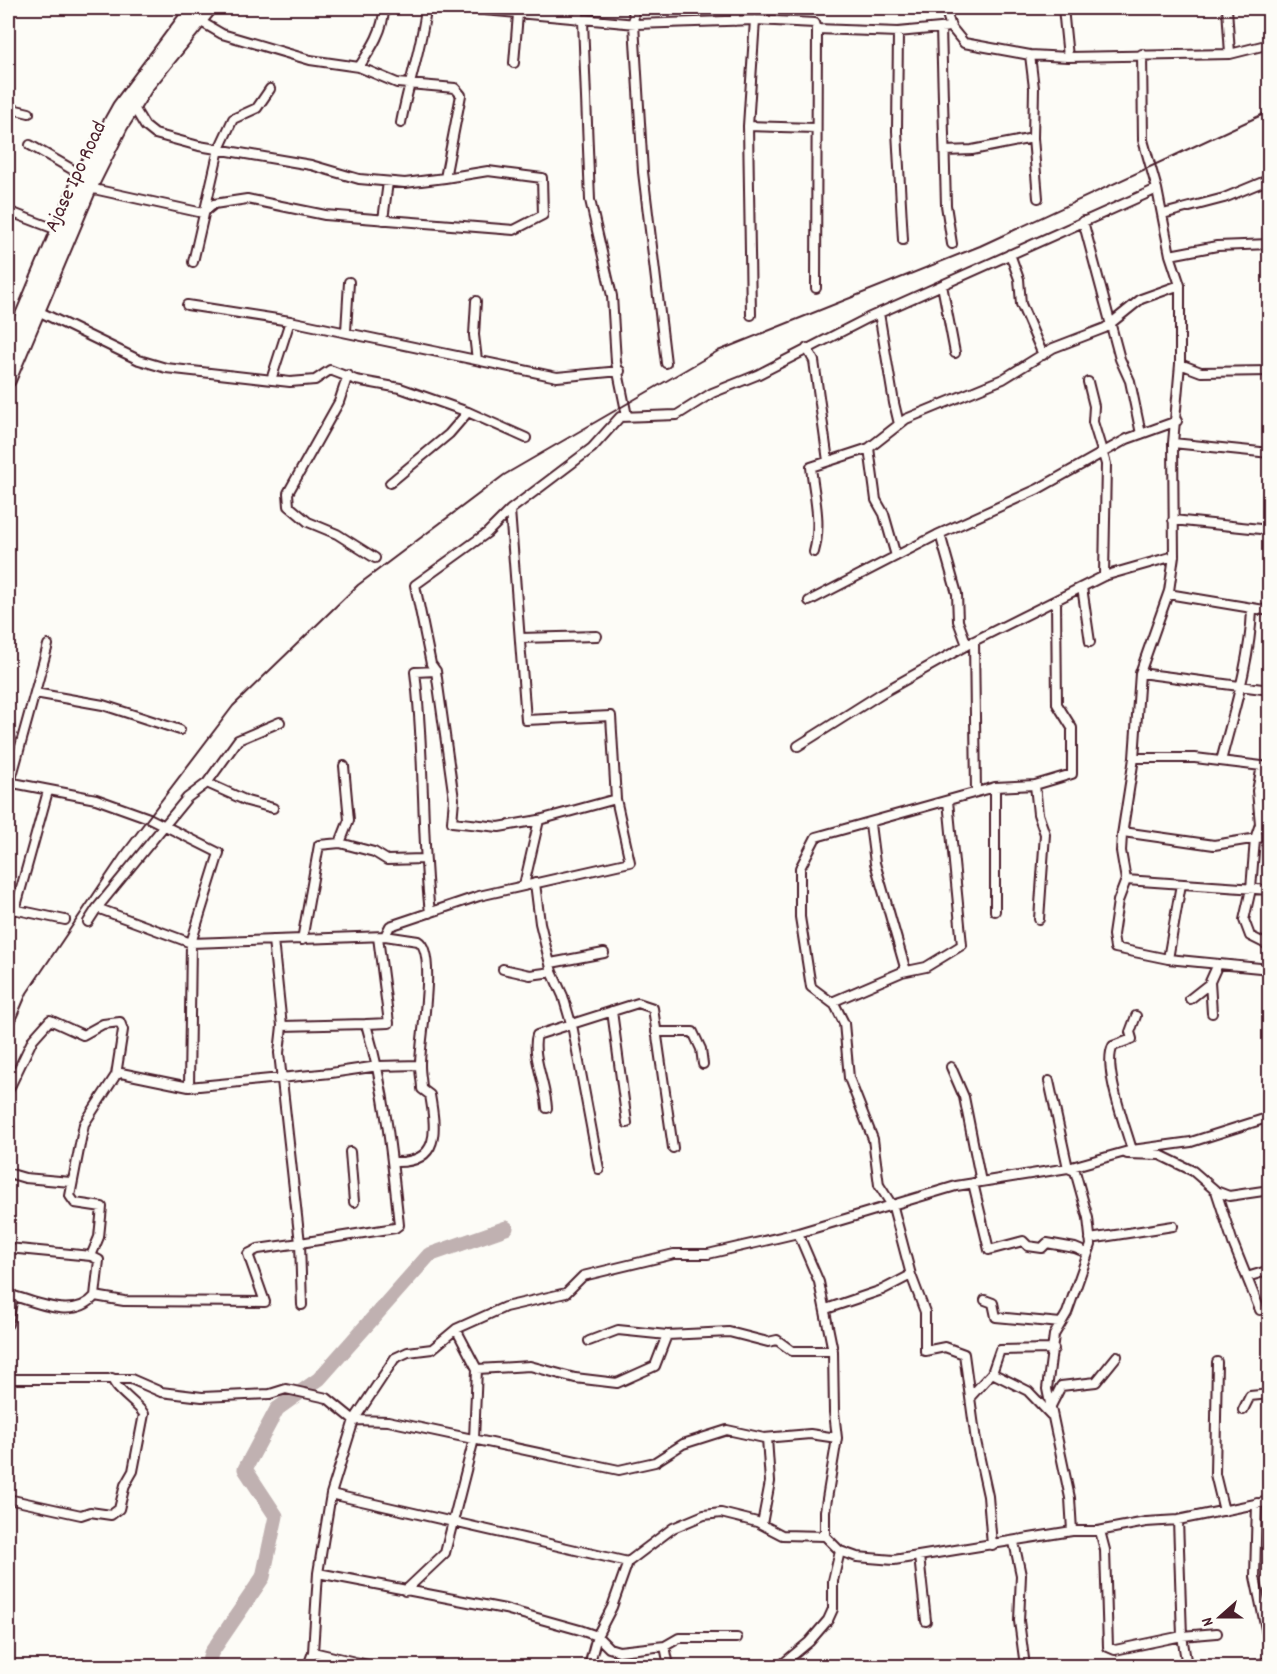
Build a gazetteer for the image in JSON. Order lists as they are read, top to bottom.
{
  "streets": {
    "highway": ["Ajase Ipo Road"]
  },
  "north": "left"
}
